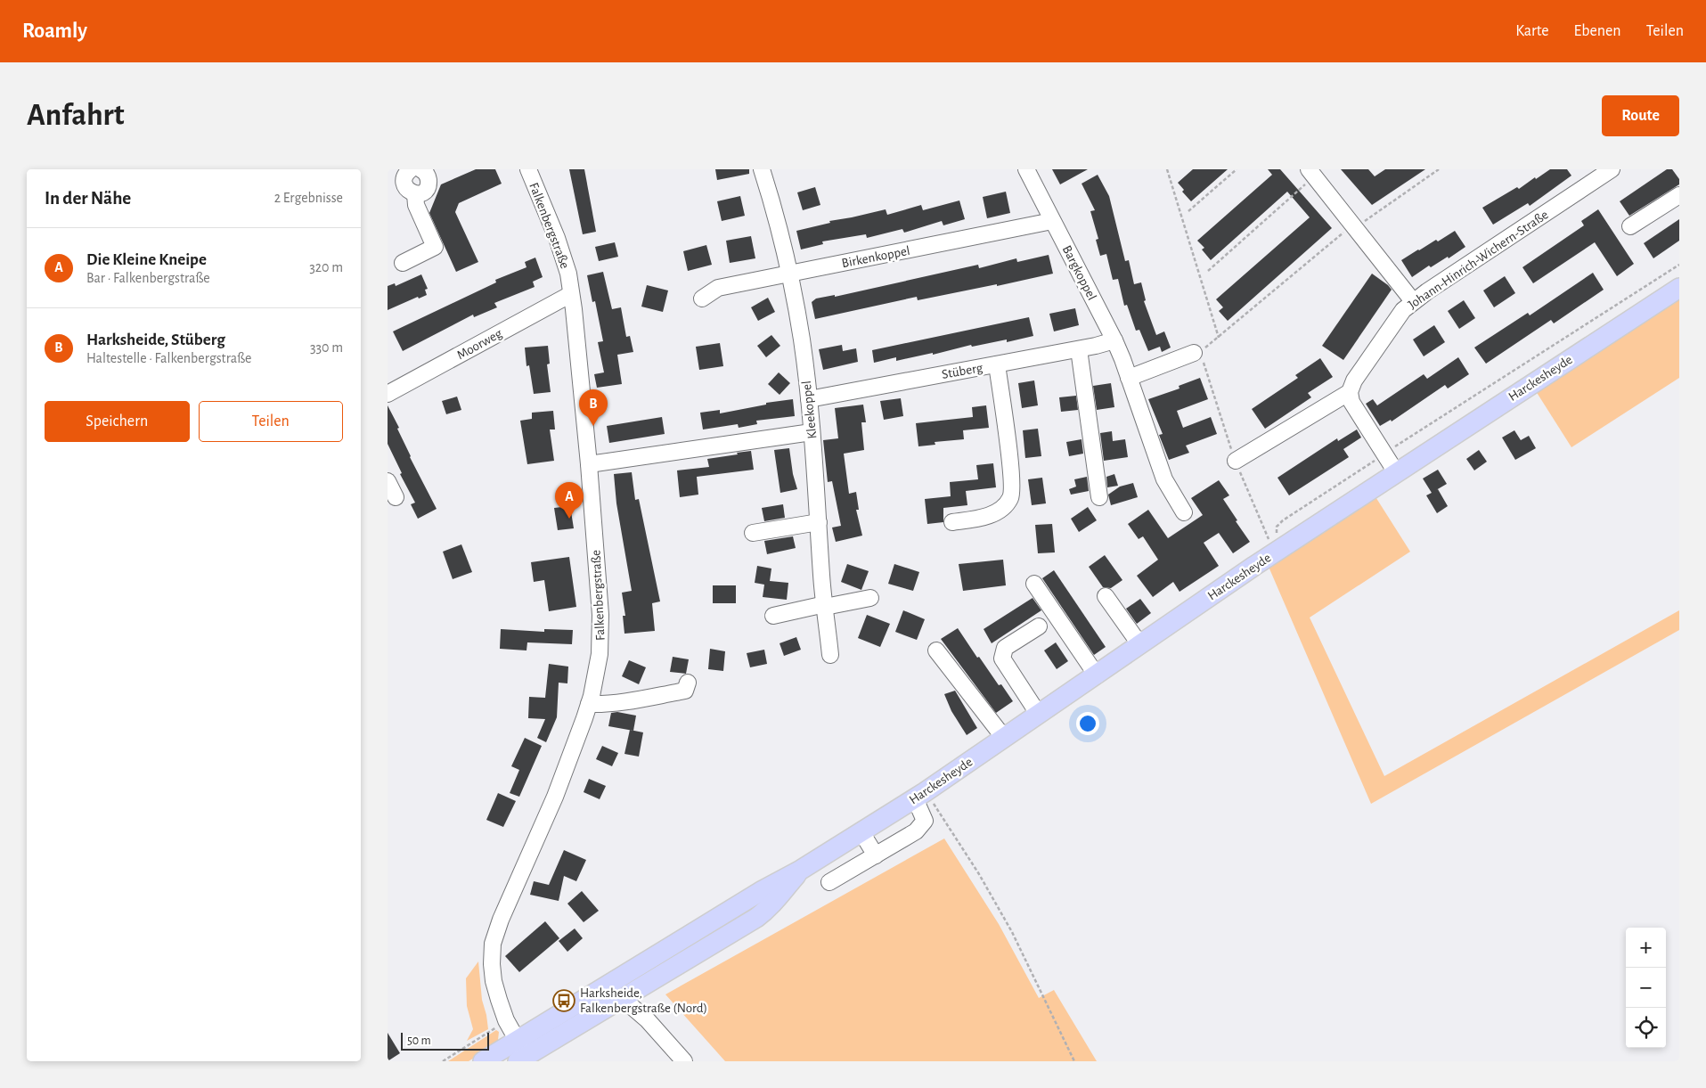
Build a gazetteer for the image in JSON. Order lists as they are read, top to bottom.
{
  "streets": {
    "main road": ["Harckesheyde"],
    "street": [
      "Falkenbergstraße",
      "Birkenkoppel",
      "Johann-Hinrich-Wichern-Straße",
      "Bargkoppel",
      "Moorweg",
      "Stüberg",
      "Kleekoppel"
    ]
  },
  "crossings": [
    ["Falkenbergstraße", "Moorweg"],
    ["Falkenbergstraße", "Harckesheyde"],
    ["Birkenkoppel", "Bargkoppel"],
    ["Birkenkoppel", "Kleekoppel"],
    ["Bargkoppel", "Stüberg"],
    ["Stüberg", "Kleekoppel"]
  ],
  "places": {
    "bus stop": ["Harksheide, Falkenbergstraße (Nord)"]
  },
  "scale_bar": "50 m",
  "page": {
    "header": "Roamly",
    "nav": ["Karte", "Ebenen", "Teilen"],
    "buttons": [
      "Route",
      ["Speichern", "Teilen"]
    ],
    "title": "Anfahrt",
    "heading": ["In der Nähe", "2 Ergebnisse"],
    "list": [
      {
        "mark": "A",
        "name": "Die Kleine Kneipe",
        "note": "Bar · Falkenbergstraße",
        "value": "320 m"
      },
      {
        "mark": "B",
        "name": "Harksheide, Stüberg",
        "note": "Haltestelle · Falkenbergstraße",
        "value": "330 m"
      }
    ],
    "pins": ["B", "A"],
    "map_buttons": ["+", "−"],
    "scale": "50 m"
  }
}
